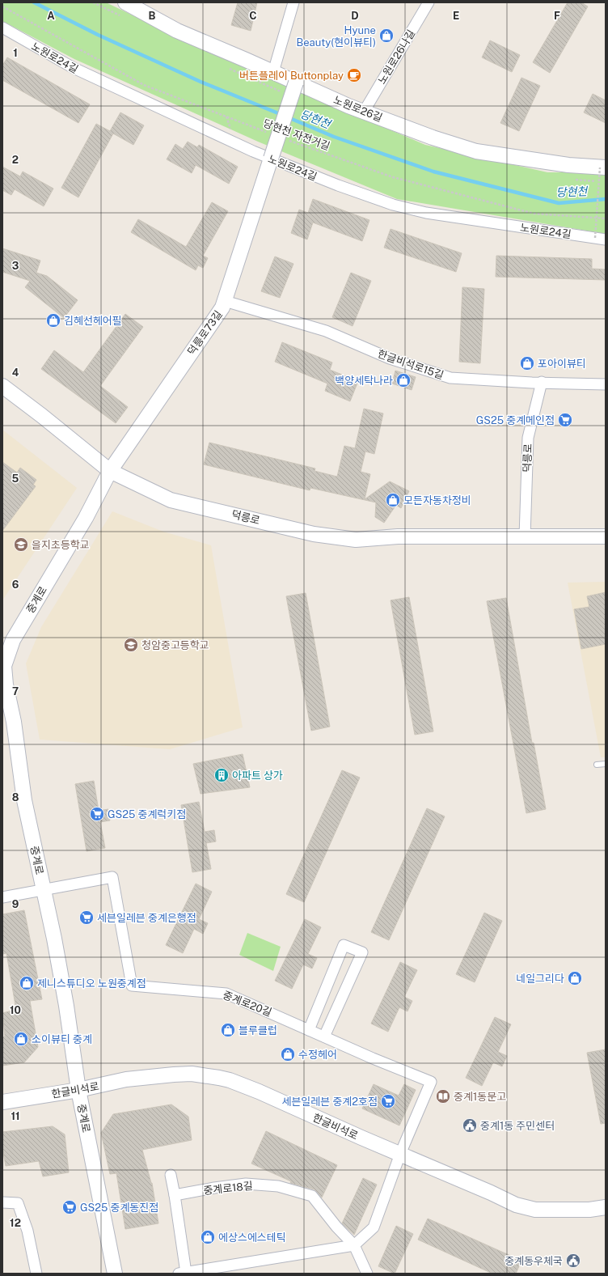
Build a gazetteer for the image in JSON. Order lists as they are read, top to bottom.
{
  "streets": {
    "main road": [
      "노원로26길",
      "덕릉로73길",
      "덕릉로",
      "중계로",
      "한글비석로"
    ],
    "street": [
      "노원로26나길",
      "노원로24길",
      "한글비석로15길",
      "중계로20길",
      "중계로18길"
    ],
    "path": ["당현천 자전거길"]
  },
  "crossings": [
    ["노원로26나길", "노원로26길"],
    ["노원로24길", "덕릉로73길"],
    ["노원로26길", "덕릉로73길"],
    ["덕릉로73길", "한글비석로15길"],
    ["덕릉로73길", "덕릉로"],
    ["덕릉로73길", "중계로"],
    ["한글비석로15길", "덕릉로"],
    ["덕릉로", "중계로"],
    ["중계로", "중계로20길"],
    ["중계로", "한글비석로"],
    ["중계로20길", "한글비석로"]
  ],
  "water": ["당현천"],
  "places": {
    "shop": [
      "Hyune Beauty(현이뷰티)",
      "김혜선헤어필",
      "포아이뷰티",
      "백양세탁나라",
      "모든자동차정비",
      "네일그리다",
      "제니스튜디오 노원중계점",
      "블루클럽",
      "소이뷰티 중계",
      "수정헤어",
      "에상스에스테틱"
    ],
    "cafe": ["버튼플레이 Buttonplay"],
    "supermarket": [
      "GS25 중계메인점",
      "GS25 중계럭키점",
      "세븐일레븐 중계은행점",
      "세븐일레븐 중계2호점",
      "GS25 중계동진점"
    ],
    "school or university": ["을지초등학교", "청암중고등학교"],
    "building": ["아파트 상가"],
    "library": ["중계1동문고"],
    "public building": ["중계1동 주민센터", "중계동우체국"]
  },
  "grid": {
    "columns": [
      "A",
      "B",
      "C",
      "D",
      "E",
      "F"
    ],
    "rows": [
      "1",
      "2",
      "3",
      "4",
      "5",
      "6",
      "7",
      "8",
      "9",
      "10",
      "11",
      "12"
    ]
  }
}
